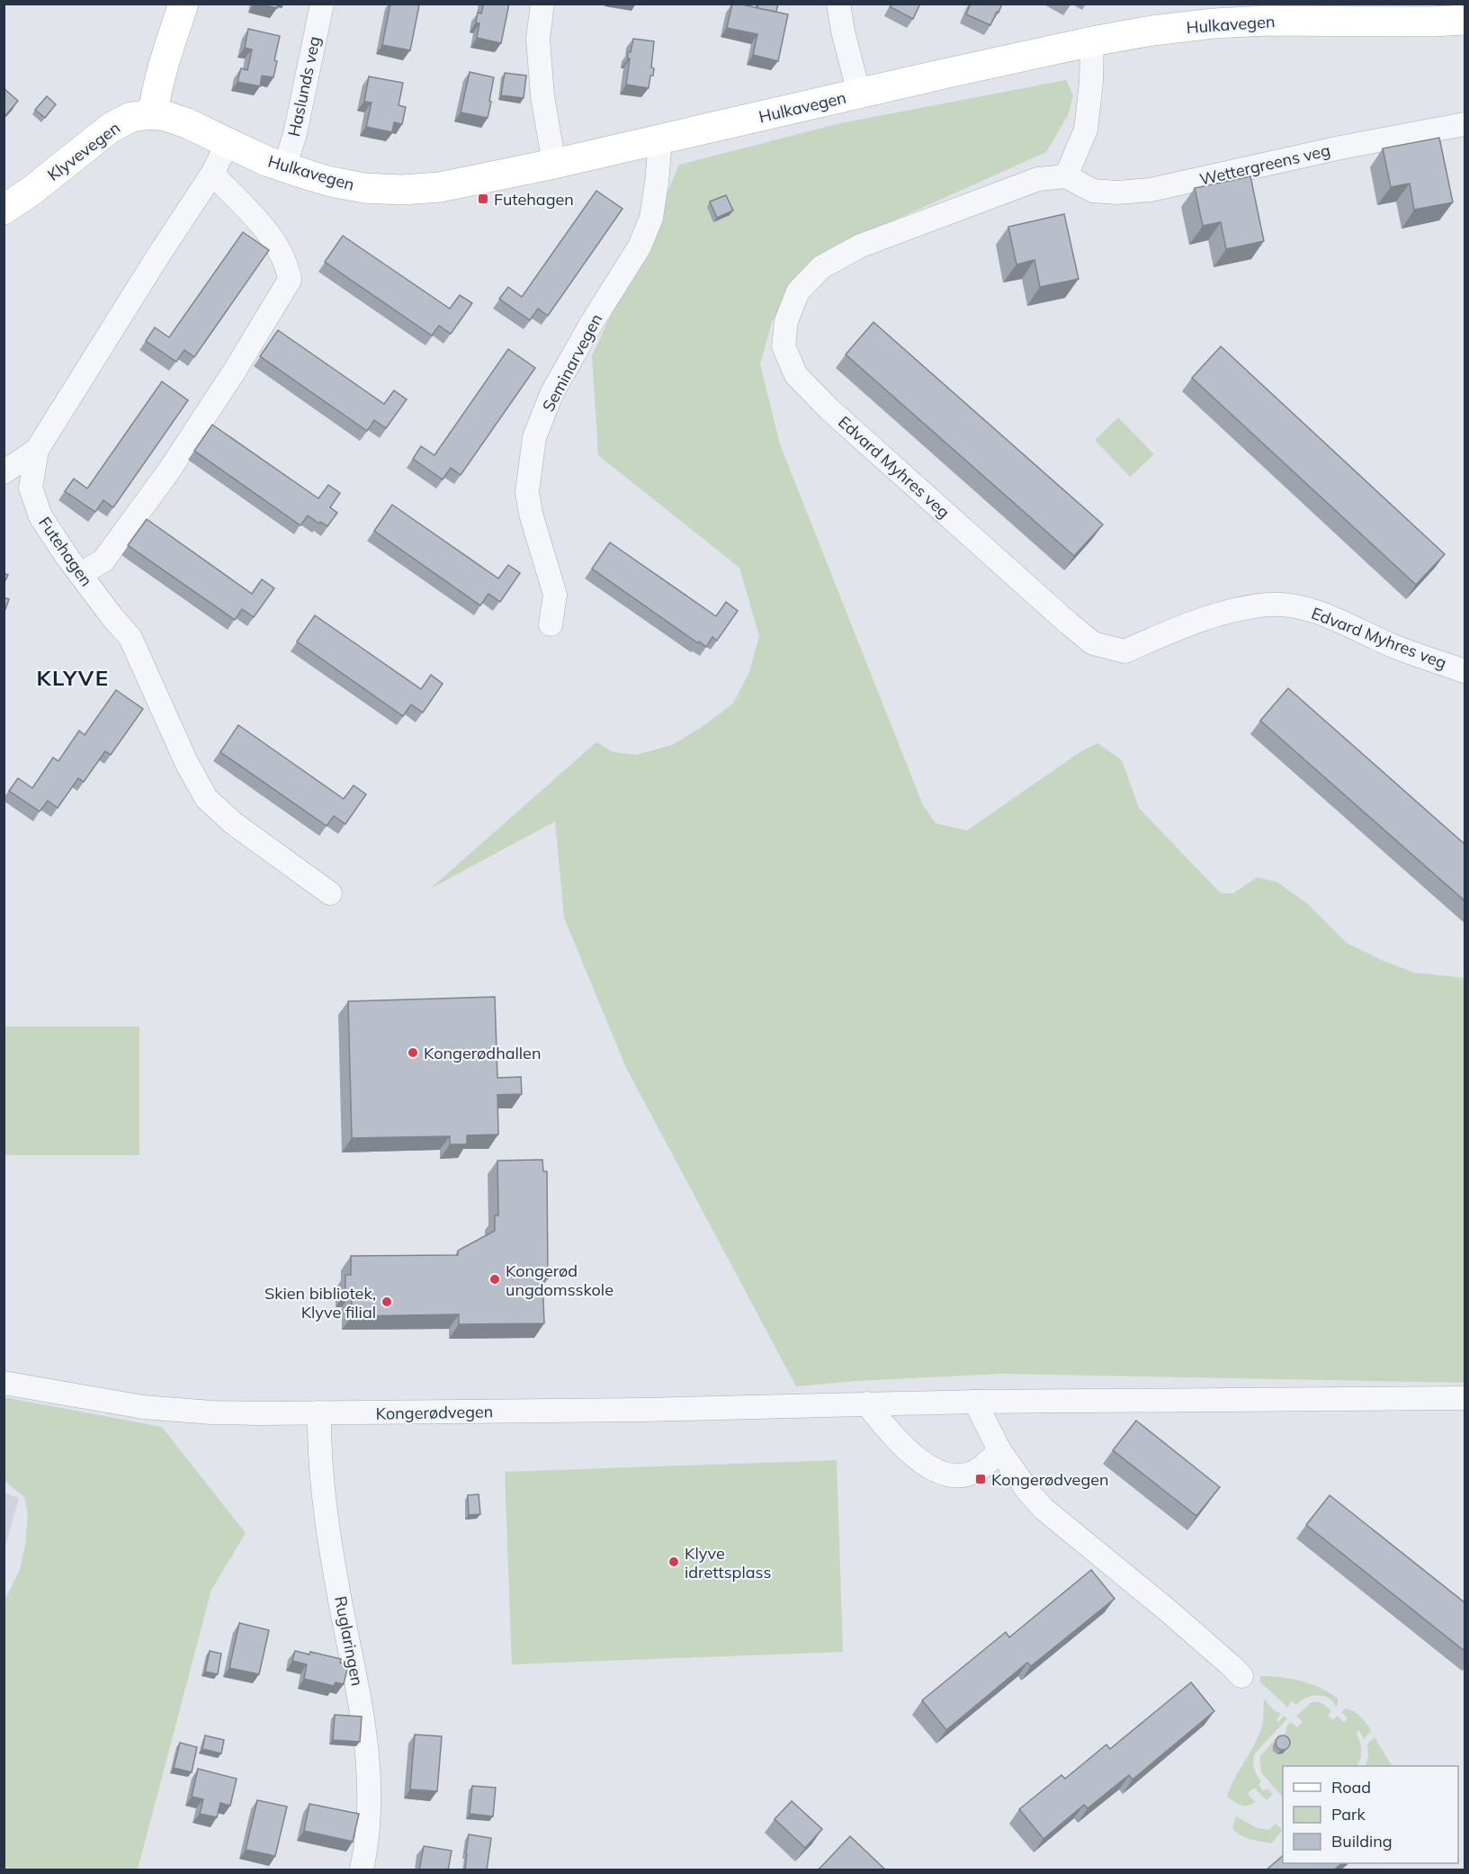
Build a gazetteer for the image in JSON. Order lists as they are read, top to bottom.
{
  "streets": {
    "main road": ["Hulkavegen", "Klyvevegen"],
    "street": [
      "Haslunds veg",
      "Wettergreens veg",
      "Seminarvegen",
      "Edvard Myhres veg",
      "Futehagen",
      "Kongerødvegen",
      "Ruglaringen"
    ]
  },
  "crossings": [
    ["Hulkavegen", "Haslunds veg"],
    ["Hulkavegen", "Klyvevegen"],
    ["Hulkavegen", "Seminarvegen"],
    ["Hulkavegen", "Futehagen"],
    ["Wettergreens veg", "Edvard Myhres veg"],
    ["Kongerødvegen", "Ruglaringen"]
  ],
  "districts": ["KLYVE"],
  "places": {
    "transit": ["Futehagen", "Kongerødvegen"],
    "other": [
      "Kongerødhallen",
      "Kongerød ungdomsskole",
      "Skien bibliotek, Klyve filial",
      "Klyve idrettsplass"
    ]
  },
  "legend": ["Road", "Park", "Building"]
}
